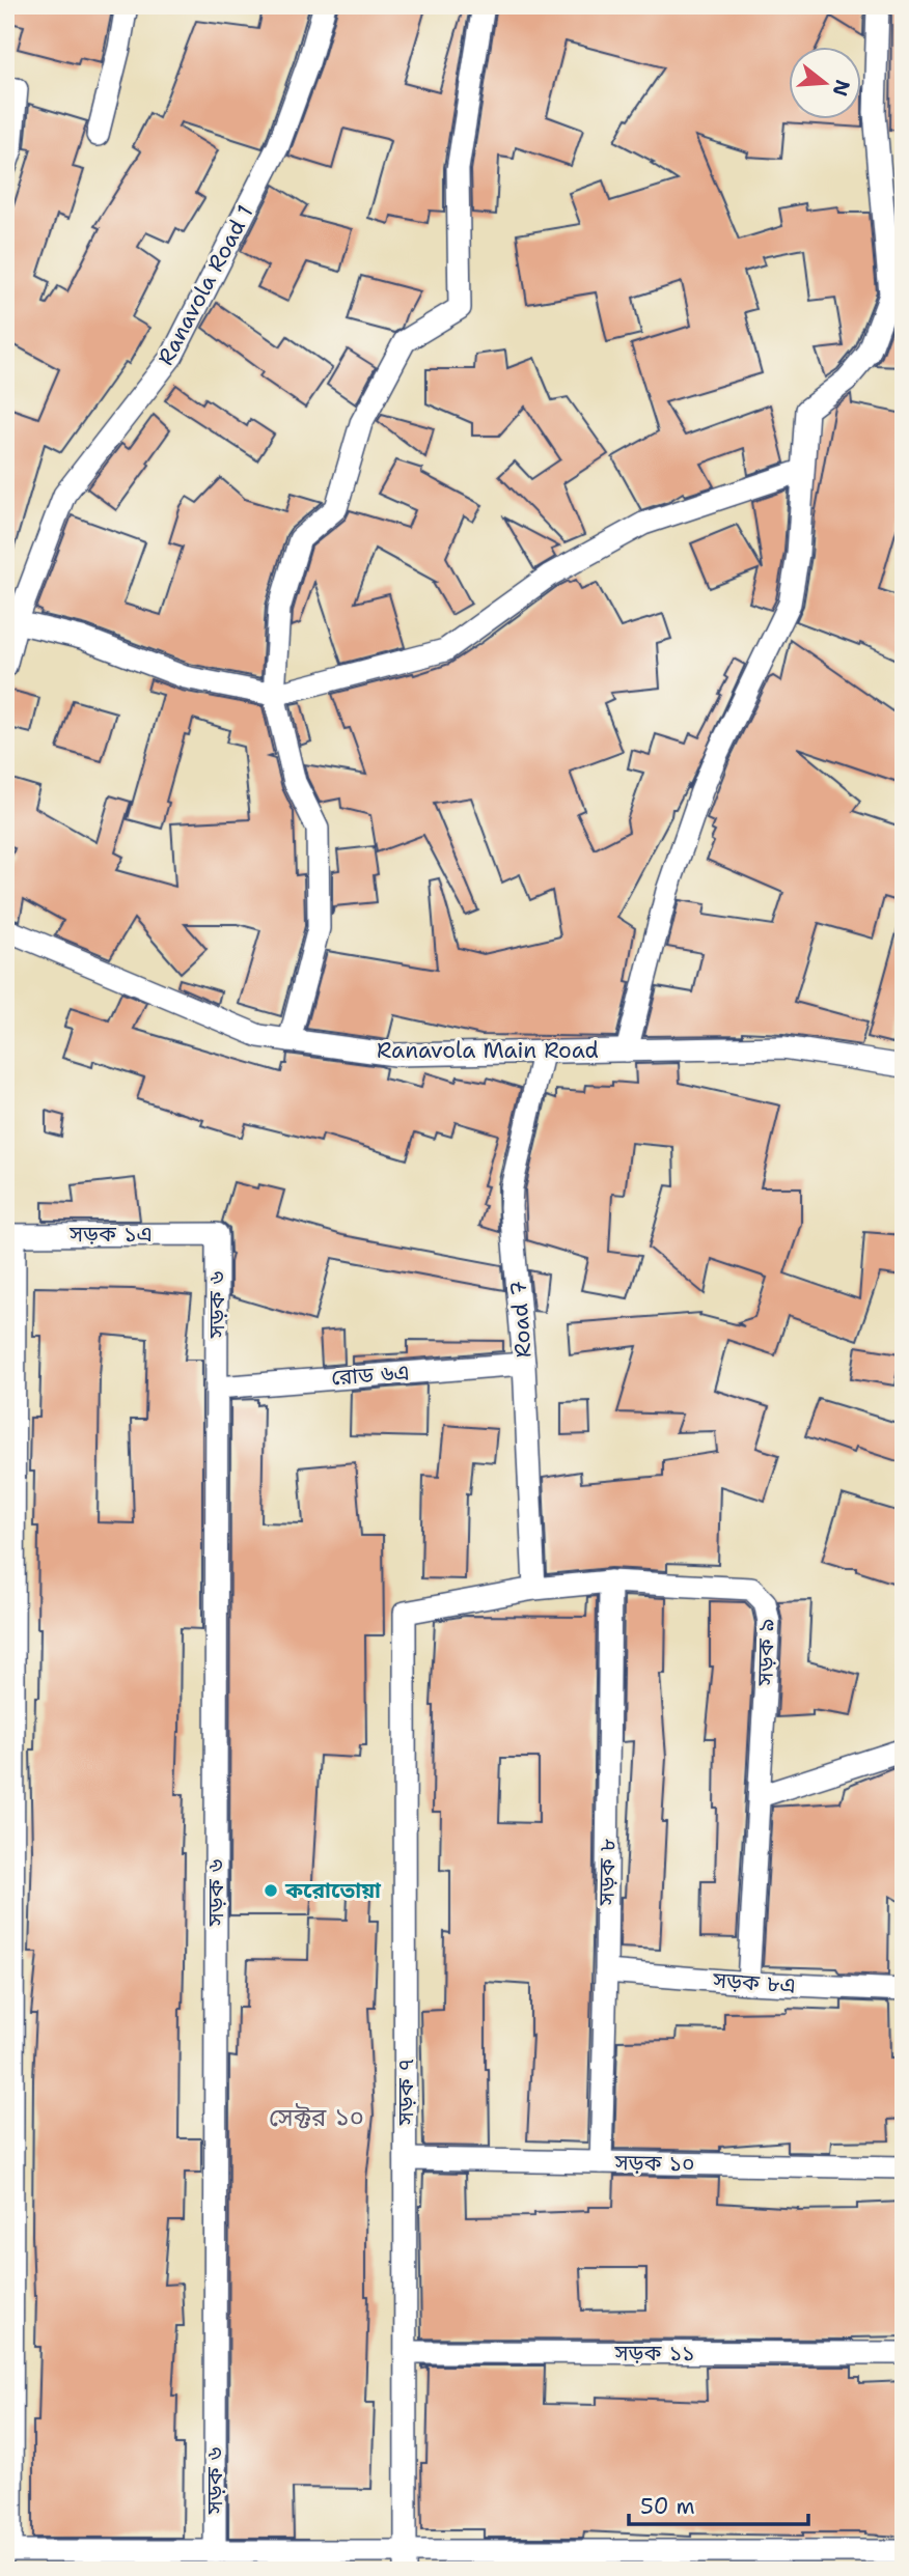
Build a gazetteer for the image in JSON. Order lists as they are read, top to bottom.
{
  "streets": {
    "street": [
      "Ranavola Road 1",
      "Ranavola Main Road",
      "সড়ক ১এ",
      "সড়ক ৬",
      "Road 7",
      "রোড ৬এ",
      "সড়ক ৯",
      "সড়ক ৮",
      "সড়ক ৮এ",
      "সড়ক ৭",
      "সড়ক ১০",
      "সড়ক ১১"
    ]
  },
  "crossings": [
    ["Ranavola Main Road", "Road 7"],
    ["সড়ক ১এ", "সড়ক ৬"],
    ["সড়ক ৬", "রোড ৬এ"],
    ["Road 7", "রোড ৬এ"],
    ["Road 7", "সড়ক ৯"],
    ["সড়ক ৯", "সড়ক ৮"],
    ["সড়ক ৯", "সড়ক ৮এ"],
    ["সড়ক ৯", "সড়ক ৭"],
    ["সড়ক ৮", "সড়ক ৮এ"],
    ["সড়ক ৮", "সড়ক ১০"],
    ["সড়ক ৭", "সড়ক ১০"],
    ["সড়ক ৭", "সড়ক ১১"]
  ],
  "districts": ["সেক্টর ১০"],
  "places": ["করোতোয়া"],
  "scale_bar": "50 m",
  "north": "right"
}
